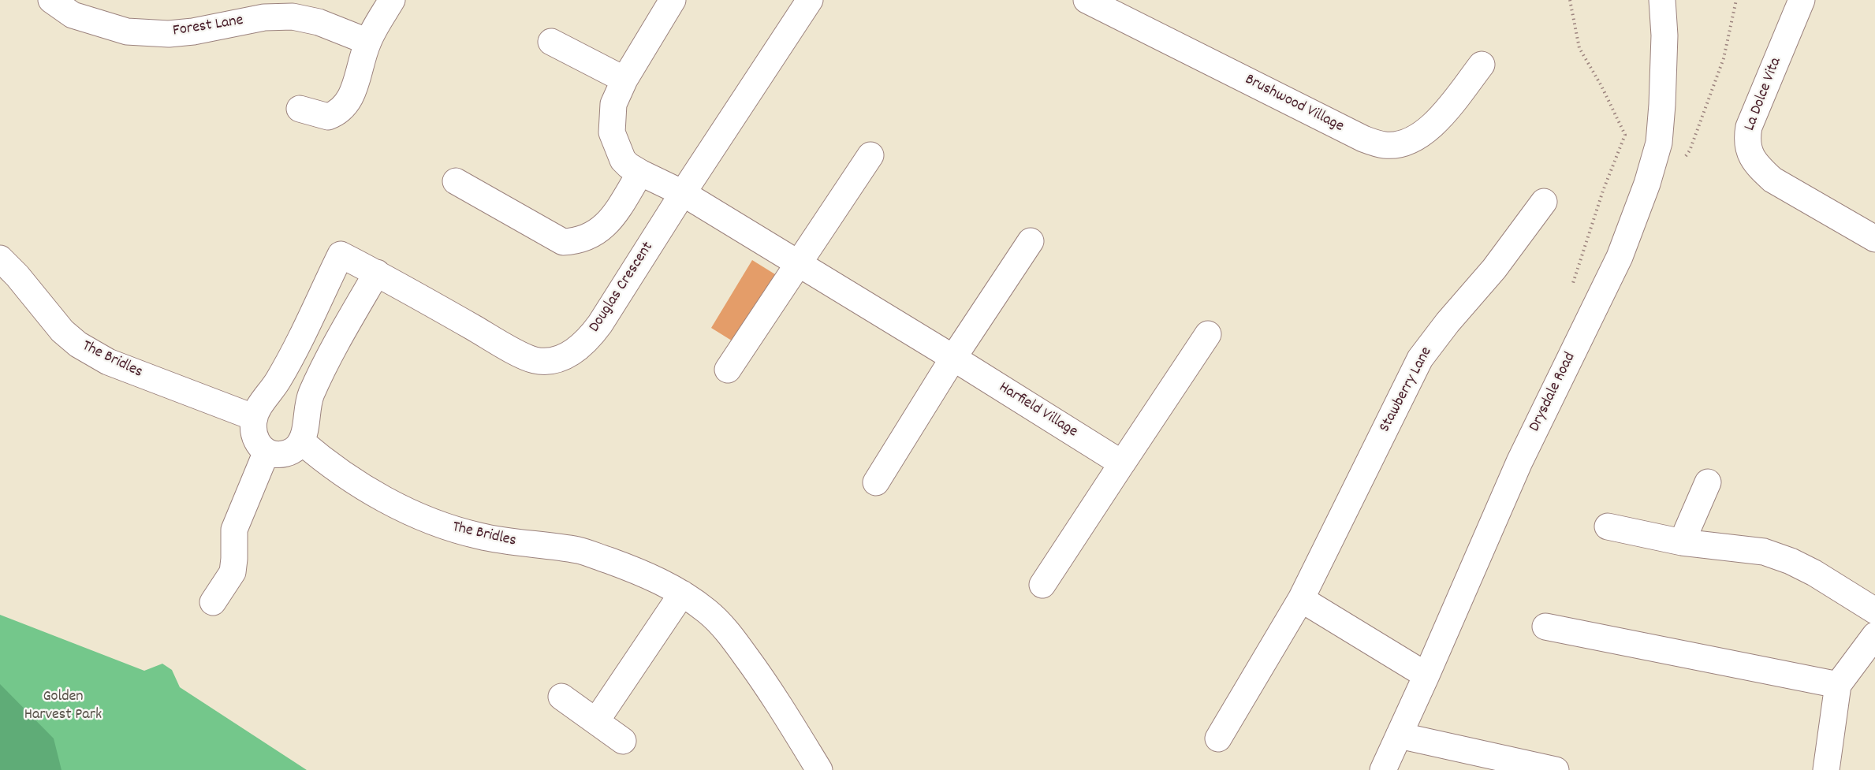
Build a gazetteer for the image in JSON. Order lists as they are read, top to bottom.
{
  "streets": {
    "street": [
      "Forest Lane",
      "La Dolce Vita",
      "Brushwood Village",
      "Douglas Crescent",
      "The Bridles",
      "Stawberry Lane",
      "Drysdale Road",
      "Harfield Village"
    ]
  },
  "crossings": [
    ["Douglas Crescent", "The Bridles"],
    ["Douglas Crescent", "Harfield Village"]
  ],
  "parks": ["Golden Harvest Park"]
}
